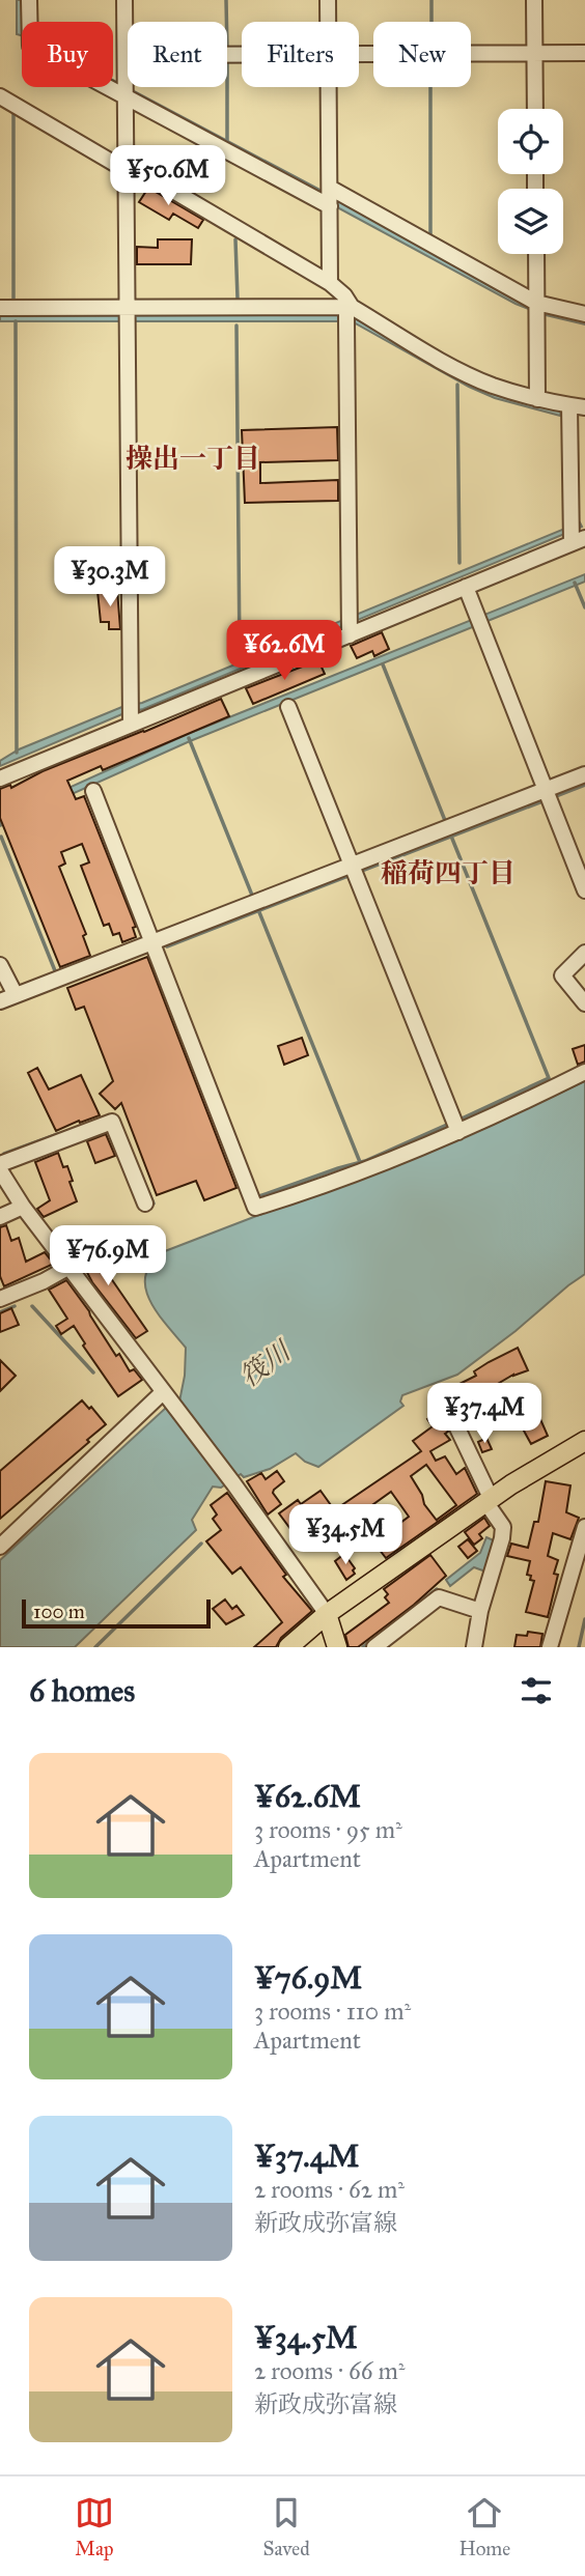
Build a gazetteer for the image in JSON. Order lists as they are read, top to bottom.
{
  "districts": ["操出一丁目", "稲荷四丁目"],
  "water": ["筏川"],
  "scale_bar": "100 m",
  "page": {
    "chip": [
      "Buy",
      "Rent",
      "Filters",
      "New"
    ],
    "price": [
      "¥50.6M",
      "¥30.3M",
      "¥62.6M",
      "¥76.9M",
      "¥37.4M",
      "¥34.5M"
    ],
    "scale": "100 m",
    "heading": "6 homes",
    "list": [
      {
        "name": "¥62.6M",
        "note": "3 rooms · 95 m² · Apartment"
      },
      {
        "name": "¥76.9M",
        "note": "3 rooms · 110 m² · Apartment"
      },
      {
        "name": "¥37.4M",
        "note": "2 rooms · 62 m² · 新政成弥富線"
      },
      {
        "name": "¥34.5M",
        "note": "2 rooms · 66 m² · 新政成弥富線"
      }
    ],
    "tabs": ["Map", "Saved", "Home"]
  }
}
